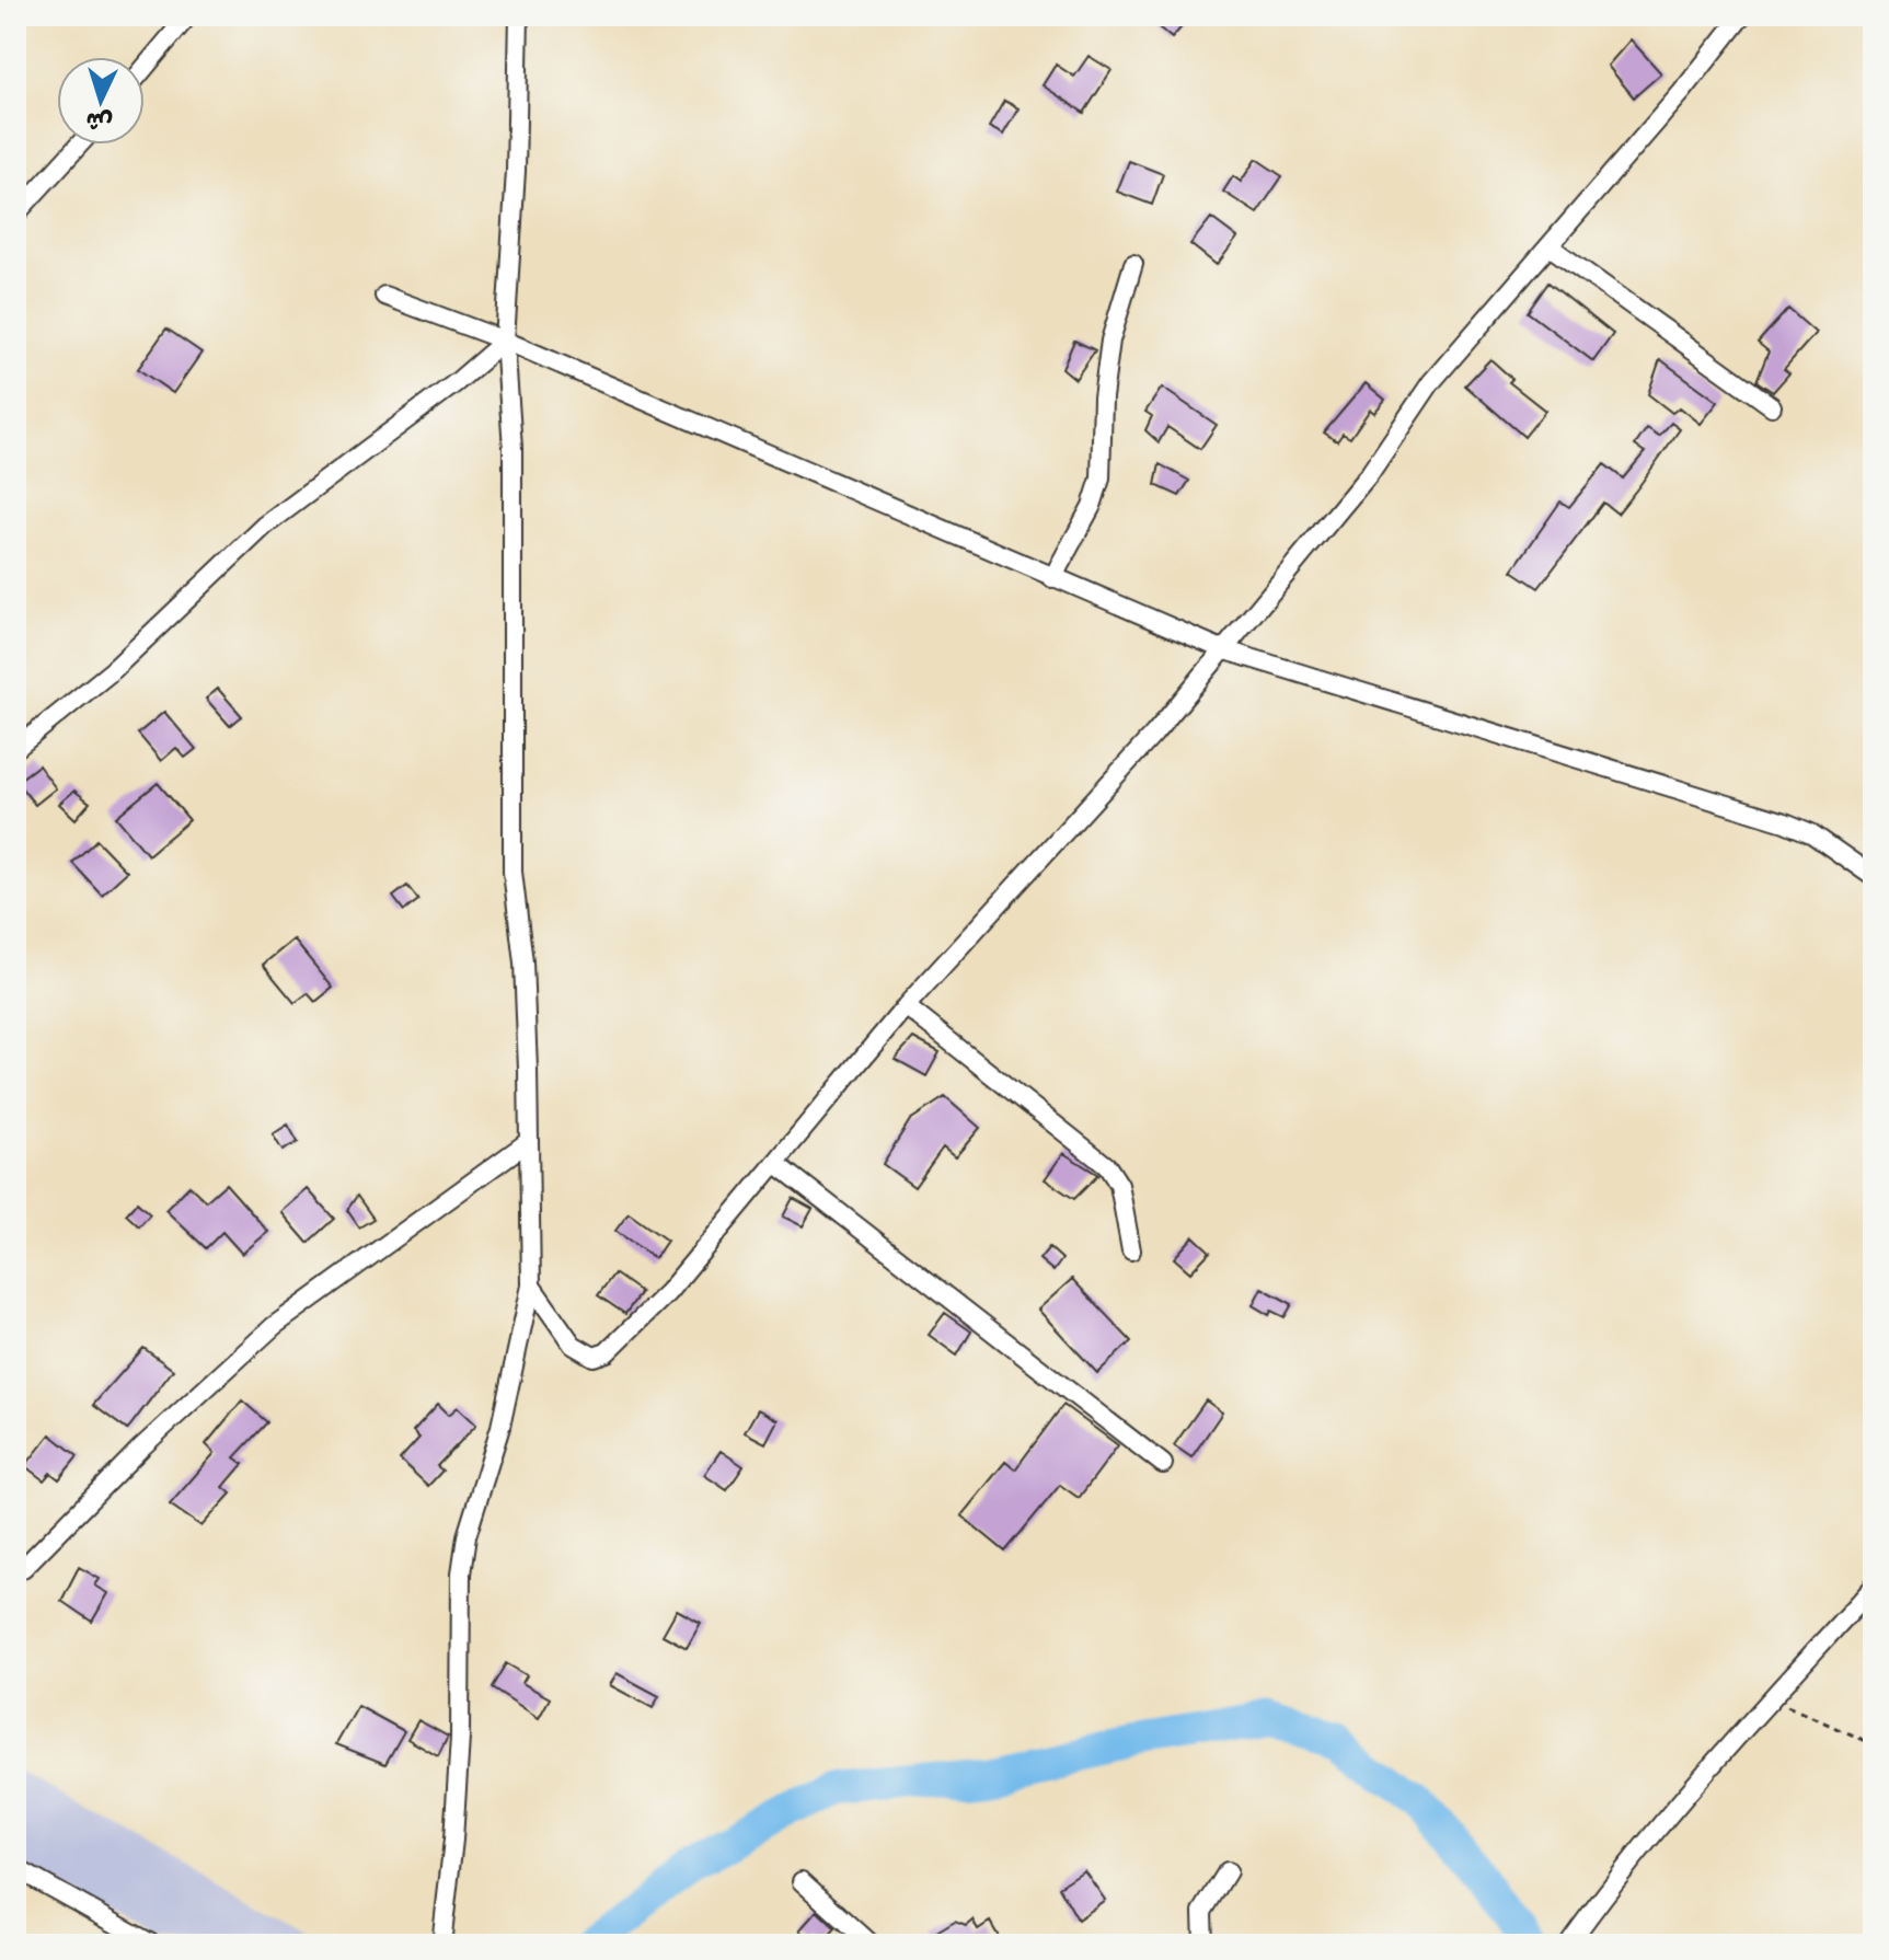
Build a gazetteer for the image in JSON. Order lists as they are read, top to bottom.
{
  "north": "bottom"
}
